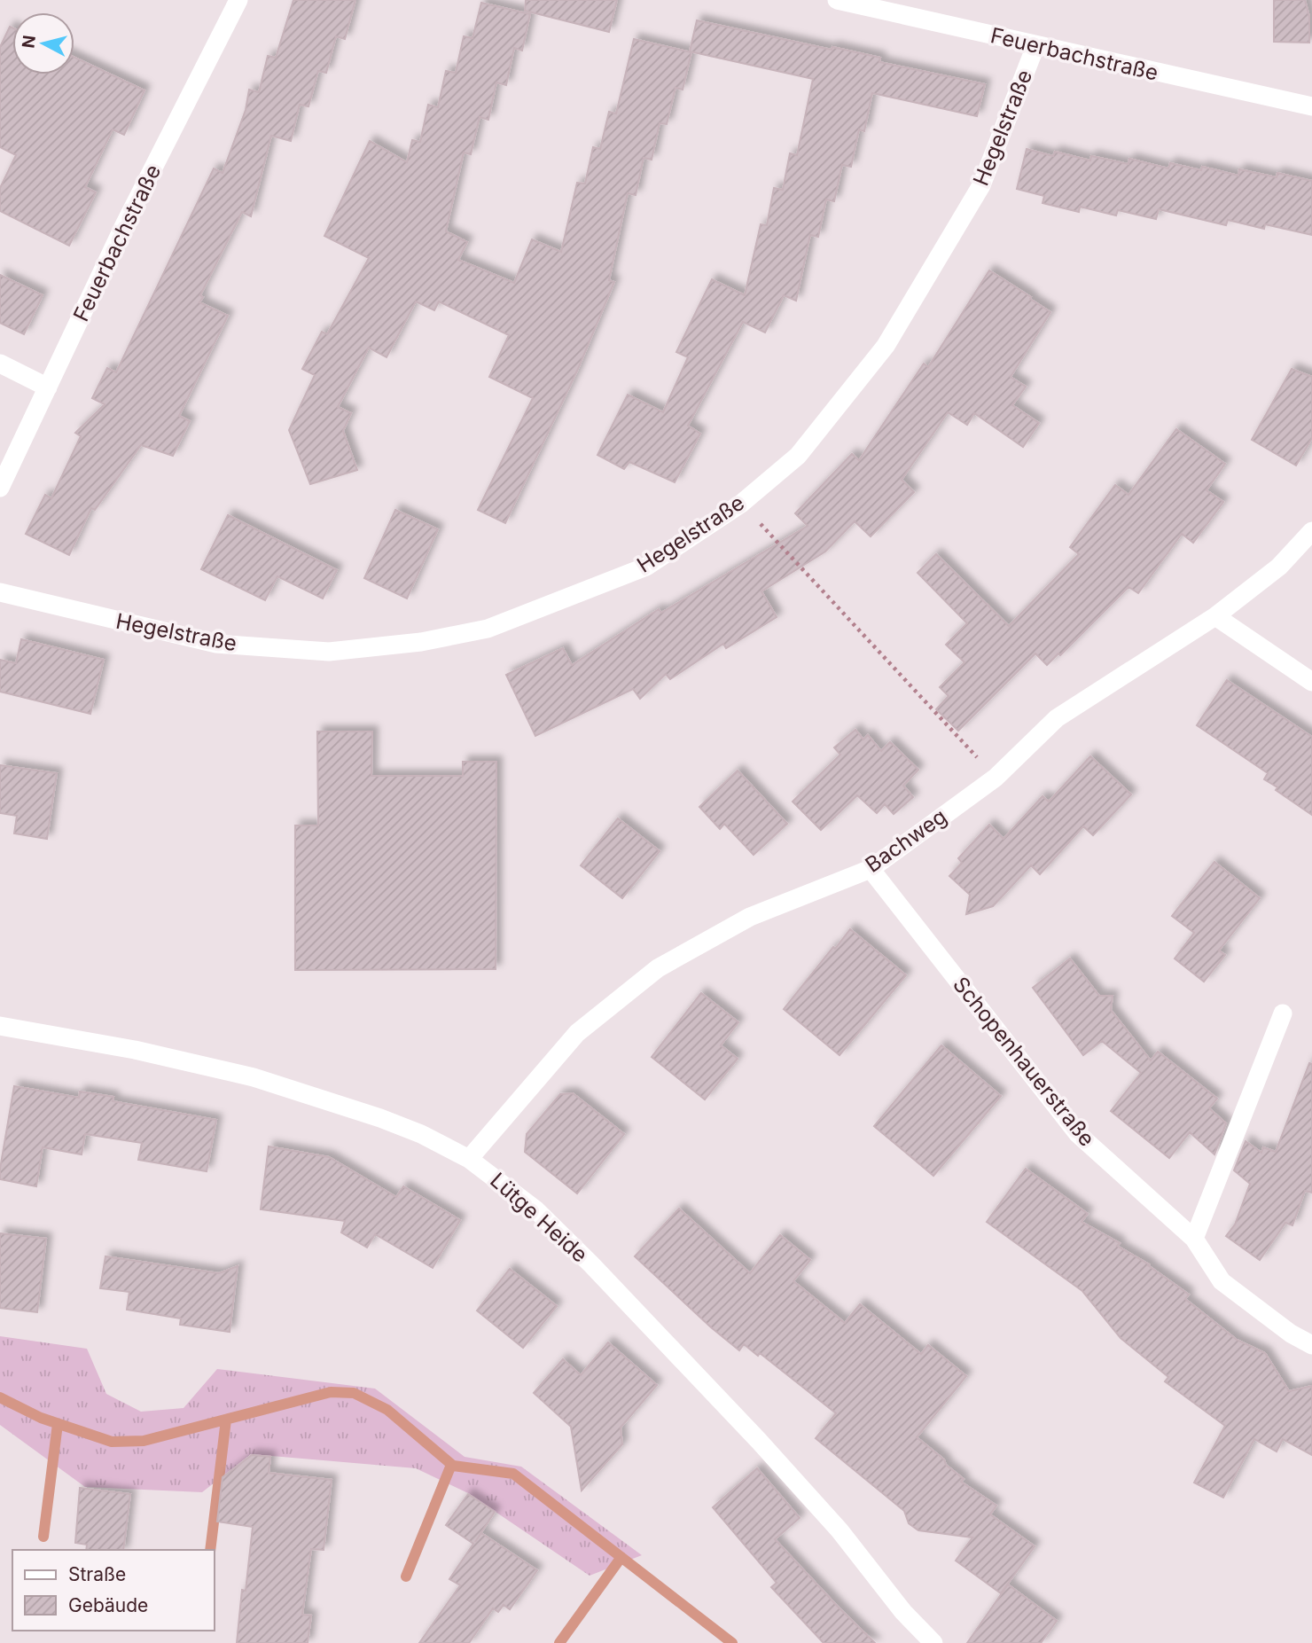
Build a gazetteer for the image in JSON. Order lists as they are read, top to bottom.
{
  "streets": {
    "street": [
      "Feuerbachstraße",
      "Hegelstraße",
      "Bachweg",
      "Schopenhauerstraße",
      "Lütge Heide"
    ]
  },
  "crossings": [
    ["Feuerbachstraße", "Hegelstraße"],
    ["Bachweg", "Schopenhauerstraße"],
    ["Bachweg", "Lütge Heide"]
  ],
  "legend": ["Straße", "Gebäude"],
  "north": "left"
}
